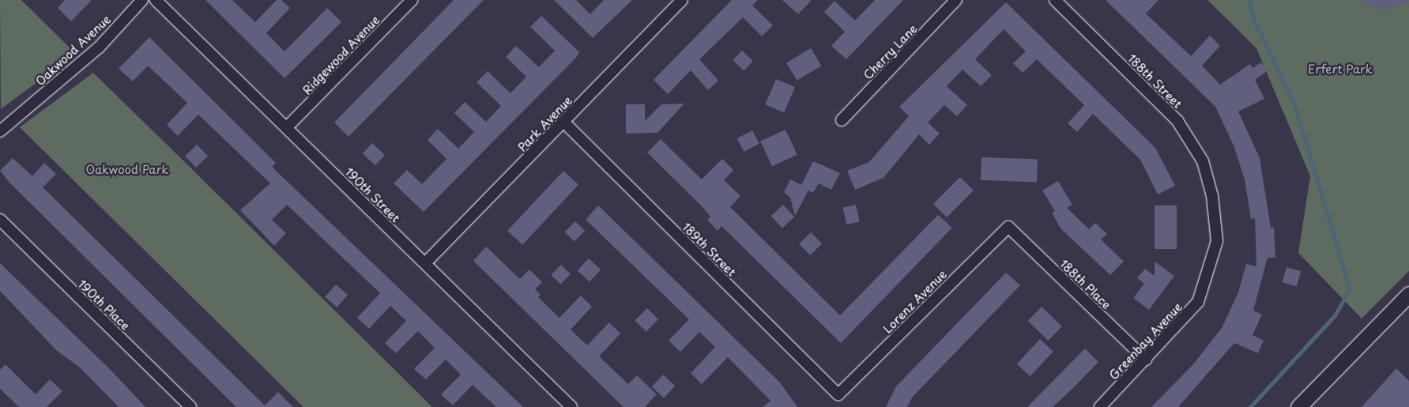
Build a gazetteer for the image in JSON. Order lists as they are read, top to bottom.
{
  "streets": {
    "street": [
      "Oakwood Avenue",
      "Cherry Lane",
      "Ridgewood Avenue",
      "188th Street",
      "Park Avenue",
      "190th Street",
      "189th Street",
      "188th Place",
      "Lorenz Avenue",
      "190th Place",
      "Greenbay Avenue"
    ]
  },
  "crossings": [
    ["Ridgewood Avenue", "190th Street"],
    ["188th Street", "Greenbay Avenue"],
    ["Park Avenue", "190th Street"],
    ["Park Avenue", "189th Street"],
    ["189th Street", "Lorenz Avenue"],
    ["188th Place", "Lorenz Avenue"],
    ["188th Place", "Greenbay Avenue"]
  ],
  "parks": ["Erfert Park", "Oakwood Park"]
}
